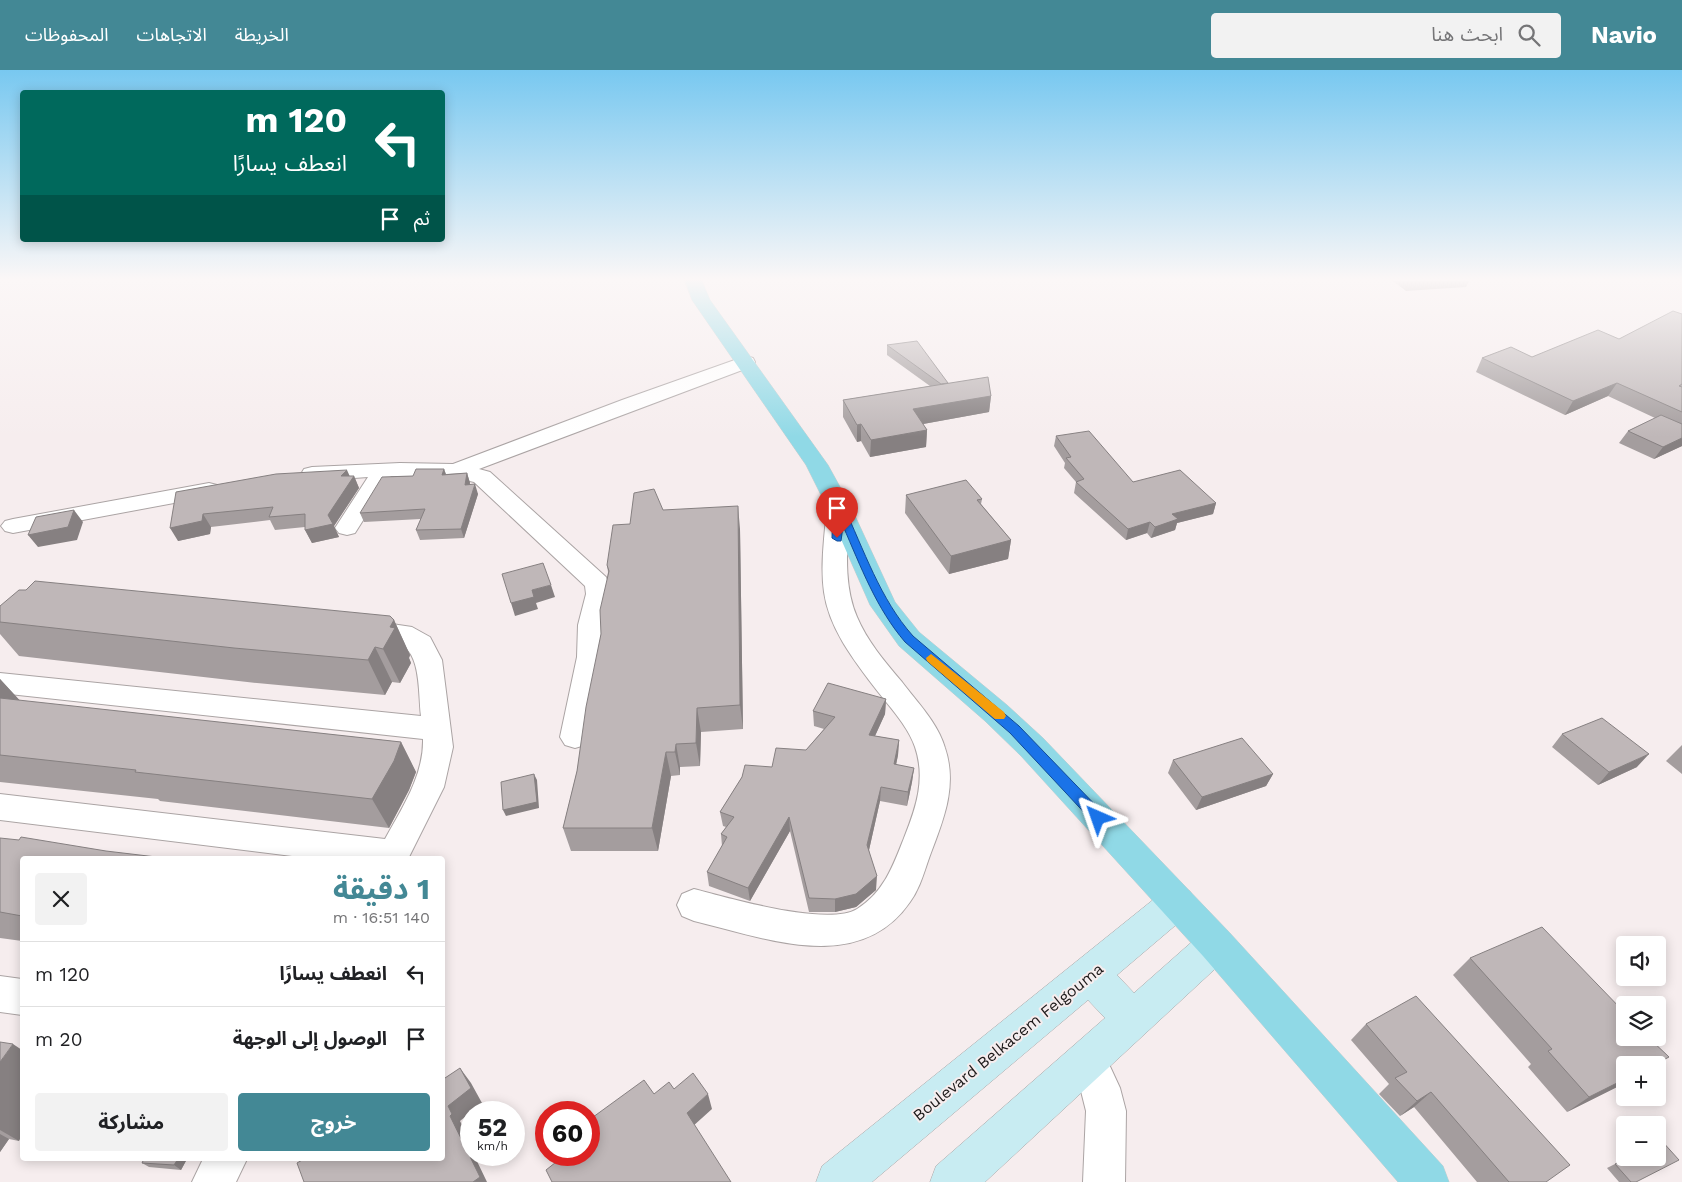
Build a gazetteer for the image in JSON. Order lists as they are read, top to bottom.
{
  "streets": {
    "street": ["Boulevard Belkacem Felgouma"]
  },
  "page": {
    "header": "Navio",
    "search": "ابحث هنا",
    "nav": ["الخريطة", "الاتجاهات", "المحفوظات"],
    "turn": ["120 m", "انعطف يسارًا"],
    "then": "ثم",
    "heading": ["1 دقيقة", "140 m · 16:51"],
    "map_buttons": ["+", "−"],
    "list": [
      {
        "name": "انعطف يسارًا",
        "value": "120 m"
      },
      {
        "name": "الوصول إلى الوجهة",
        "value": "20 m"
      }
    ],
    "buttons": ["خروج", "مشاركة"],
    "speed": "52 km/h",
    "limit": "60"
  }
}
